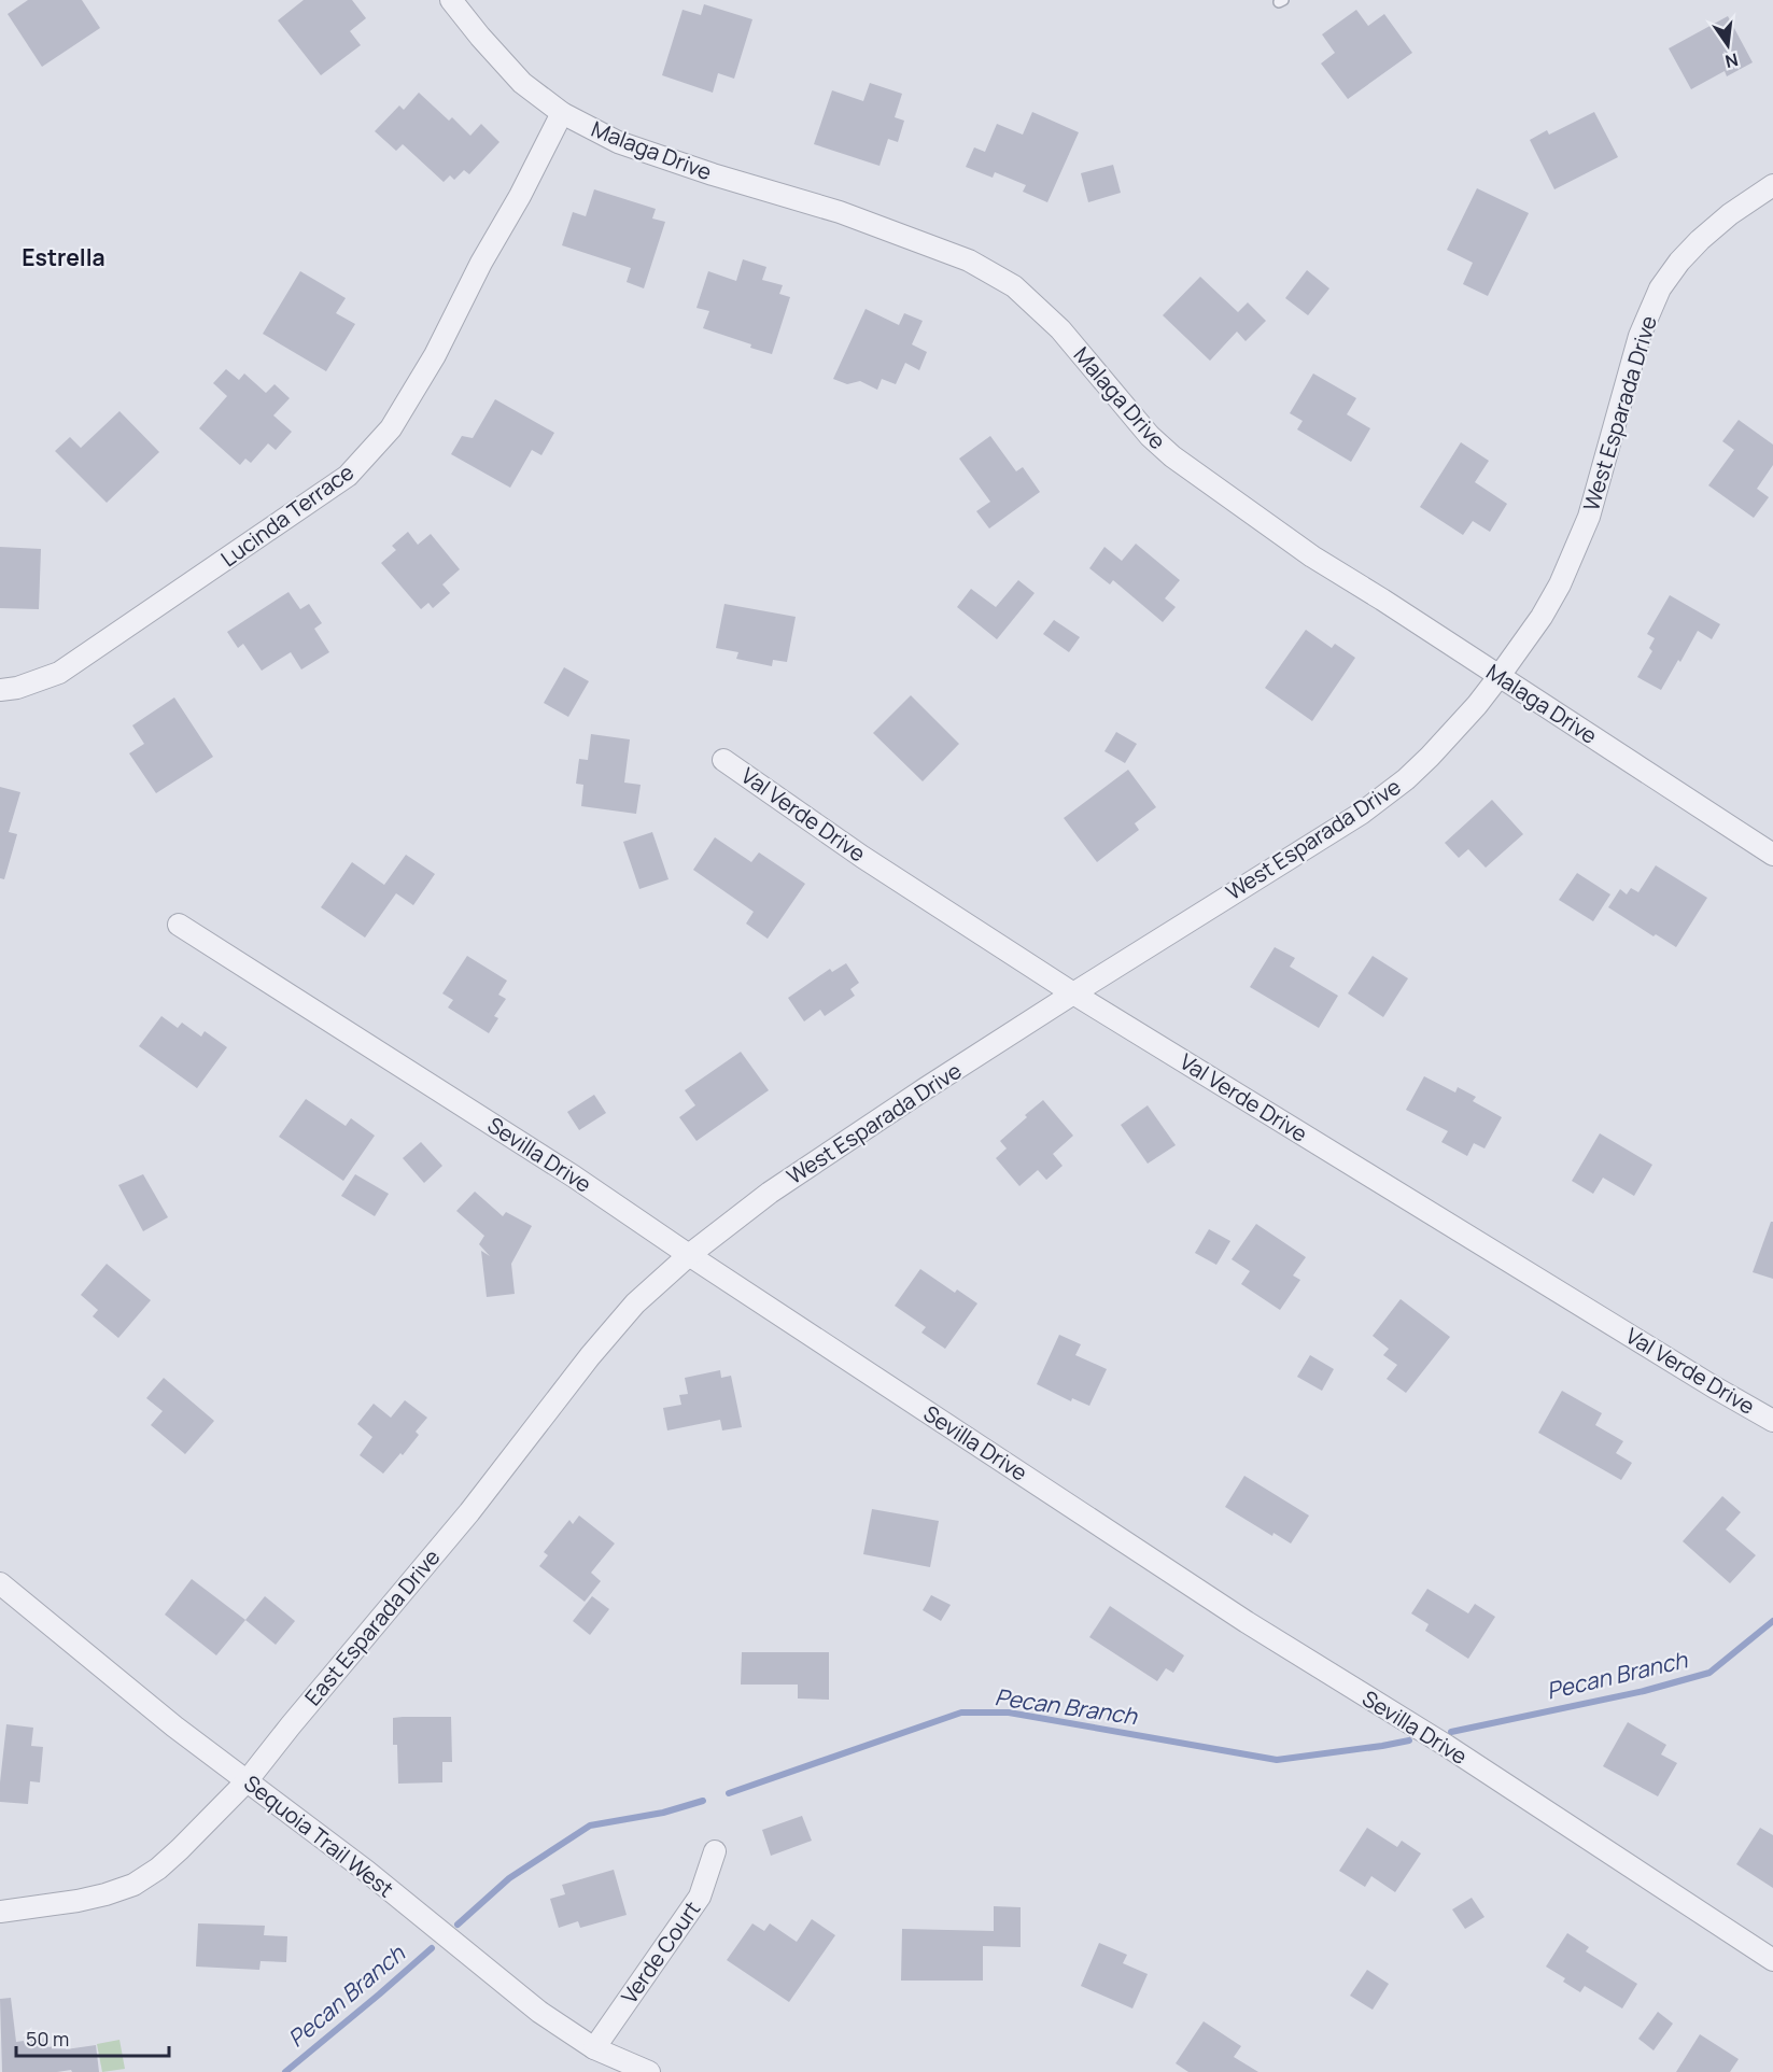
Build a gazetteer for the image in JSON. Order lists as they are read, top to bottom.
{
  "streets": {
    "street": [
      "Malaga Drive",
      "West Esparada Drive",
      "Lucinda Terrace",
      "Val Verde Drive",
      "Sevilla Drive",
      "East Esparada Drive",
      "Sequoia Trail West",
      "Verde Court"
    ]
  },
  "crossings": [
    ["Malaga Drive", "West Esparada Drive"],
    ["Malaga Drive", "Lucinda Terrace"],
    ["West Esparada Drive", "Val Verde Drive"],
    ["West Esparada Drive", "Sevilla Drive"],
    ["West Esparada Drive", "East Esparada Drive"],
    ["Sevilla Drive", "East Esparada Drive"],
    ["East Esparada Drive", "Sequoia Trail West"],
    ["Sequoia Trail West", "Verde Court"]
  ],
  "districts": ["Estrella"],
  "water": ["Pecan Branch"],
  "scale_bar": "50 m",
  "north": "bottom"
}
